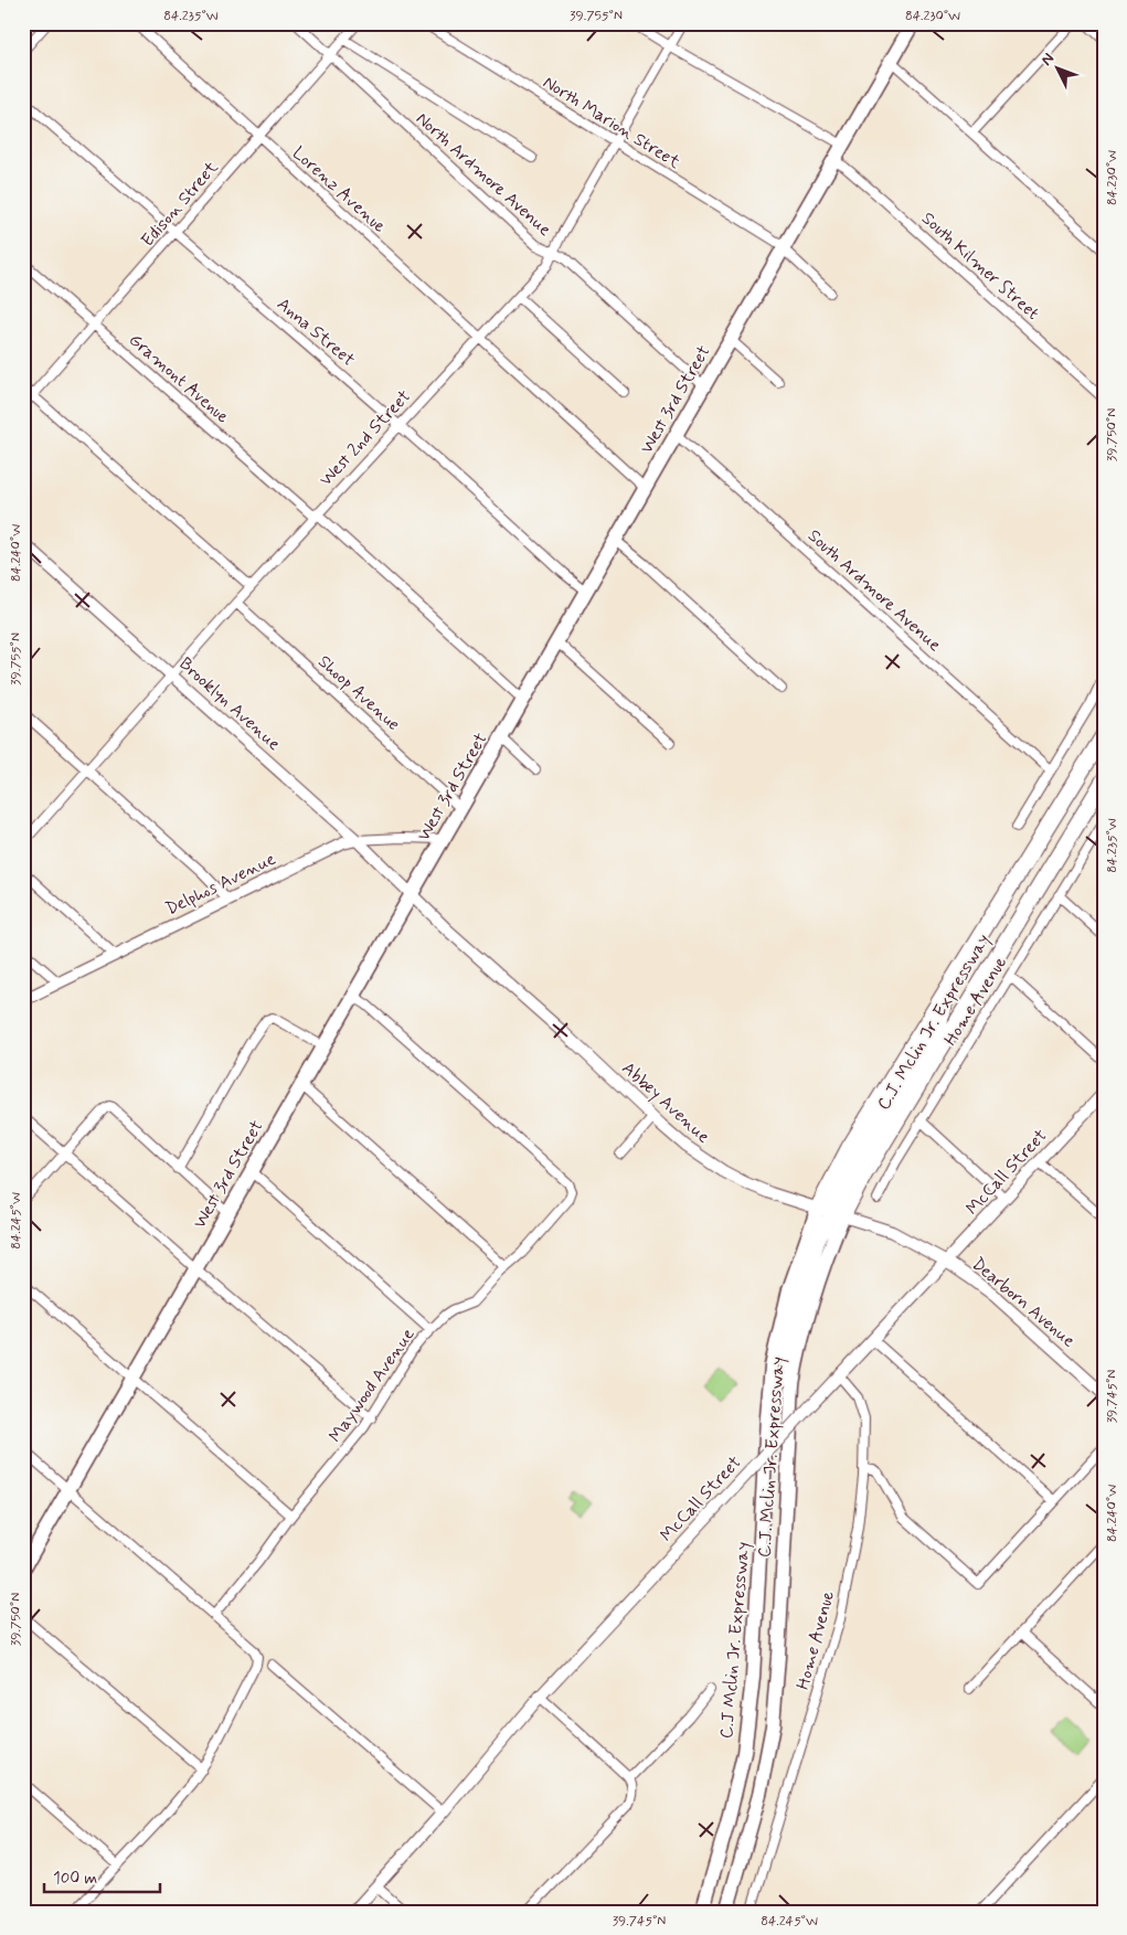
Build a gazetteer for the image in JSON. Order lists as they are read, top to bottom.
{
  "streets": {
    "highway": ["C.J. Mclin Jr. Expressway"],
    "main road": ["West 3rd Street", "C.J Mclin Jr. Expressway"],
    "street": [
      "North Marion Street",
      "North Ardmore Avenue",
      "Lorenz Avenue",
      "Edison Street",
      "South Kilmer Street",
      "Anna Street",
      "Gramont Avenue",
      "West 2nd Street",
      "South Ardmore Avenue",
      "Shoop Avenue",
      "Brooklyn Avenue",
      "Delphos Avenue",
      "Home Avenue",
      "Abbey Avenue",
      "McCall Street",
      "Dearborn Avenue",
      "Maywood Avenue"
    ]
  },
  "crossings": [
    ["North Marion Street", "West 3rd Street"],
    ["North Marion Street", "West 2nd Street"],
    ["North Ardmore Avenue", "Edison Street"],
    ["North Ardmore Avenue", "West 3rd Street"],
    ["North Ardmore Avenue", "West 2nd Street"],
    ["Lorenz Avenue", "Edison Street"],
    ["Lorenz Avenue", "West 3rd Street"],
    ["Lorenz Avenue", "West 2nd Street"],
    ["Edison Street", "Anna Street"],
    ["Edison Street", "Gramont Avenue"],
    ["South Kilmer Street", "West 3rd Street"],
    ["Anna Street", "West 3rd Street"],
    ["Anna Street", "West 2nd Street"],
    ["Gramont Avenue", "West 3rd Street"],
    ["Gramont Avenue", "West 2nd Street"],
    ["West 3rd Street", "South Ardmore Avenue"],
    ["West 3rd Street", "Shoop Avenue"],
    ["West 3rd Street", "Brooklyn Avenue"],
    ["West 3rd Street", "Delphos Avenue"],
    ["West 3rd Street", "Abbey Avenue"],
    ["West 3rd Street", "Maywood Avenue"],
    ["West 2nd Street", "Shoop Avenue"],
    ["West 2nd Street", "Brooklyn Avenue"],
    ["Brooklyn Avenue", "Delphos Avenue"],
    ["Brooklyn Avenue", "Abbey Avenue"],
    ["Home Avenue", "McCall Street"],
    ["C.J. Mclin Jr. Expressway", "Abbey Avenue"],
    ["C.J. Mclin Jr. Expressway", "C.J Mclin Jr. Expressway"],
    ["Abbey Avenue", "McCall Street"],
    ["Abbey Avenue", "Dearborn Avenue"],
    ["McCall Street", "Dearborn Avenue"]
  ],
  "scale_bar": "100 m",
  "north": "top left",
  "coordinates": [
    "84.235°W",
    "39.755°N",
    "84.230°W",
    "39.750°N",
    "84.240°W",
    "84.245°W",
    "39.745°N"
  ]
}
